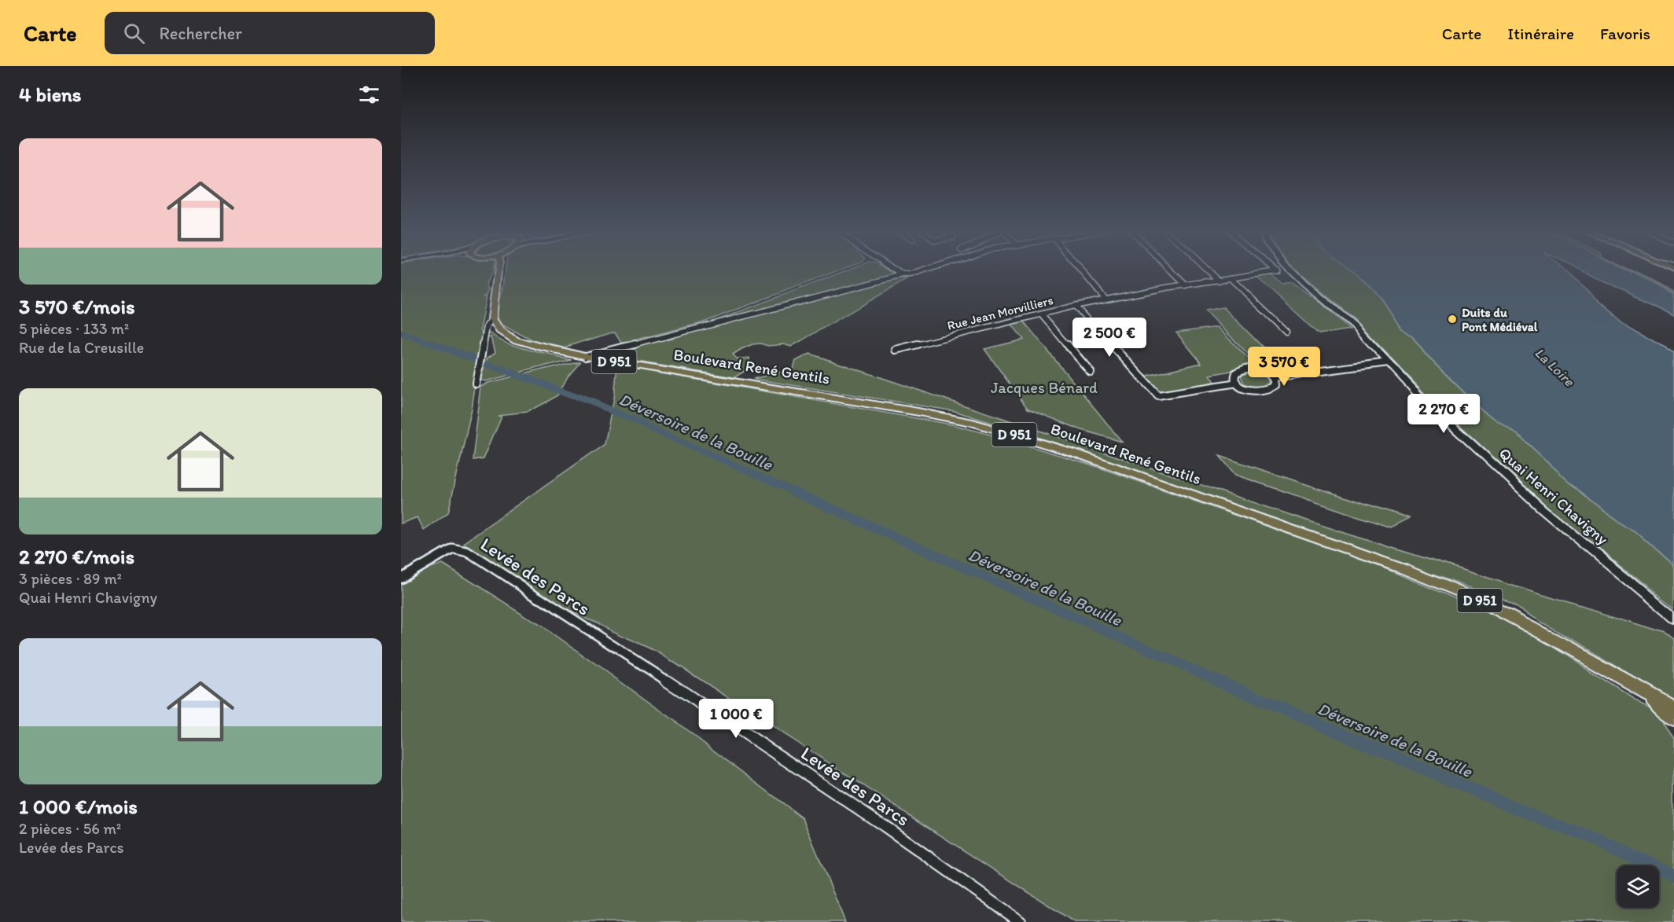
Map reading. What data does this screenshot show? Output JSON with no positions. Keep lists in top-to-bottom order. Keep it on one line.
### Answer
{"streets":{"main road":["D 951","Boulevard René Gentils","Quai Henri Chavigny"],"street":["Rue Jean Morvilliers","Levée des Parcs"]},"water":["La Loire","Déversoire de la Bouille"],"parks":["Jacques Bénard"],"places":["Duits du Pont Médiéval"],"page":{"header":"Carte","search":"Rechercher","nav":["Carte","Itinéraire","Favoris"],"heading":"4 biens","list":[{"name":"3 570 €/mois","note":"5 pièces · 133 m² · Rue de la Creusille"},{"name":"2 270 €/mois","note":"3 pièces · 89 m² · Quai Henri Chavigny"},{"name":"1 000 €/mois","note":"2 pièces · 56 m² · Levée des Parcs"}],"price":["2 500 €","3 570 €","2 270 €","1 000 €"]}}
